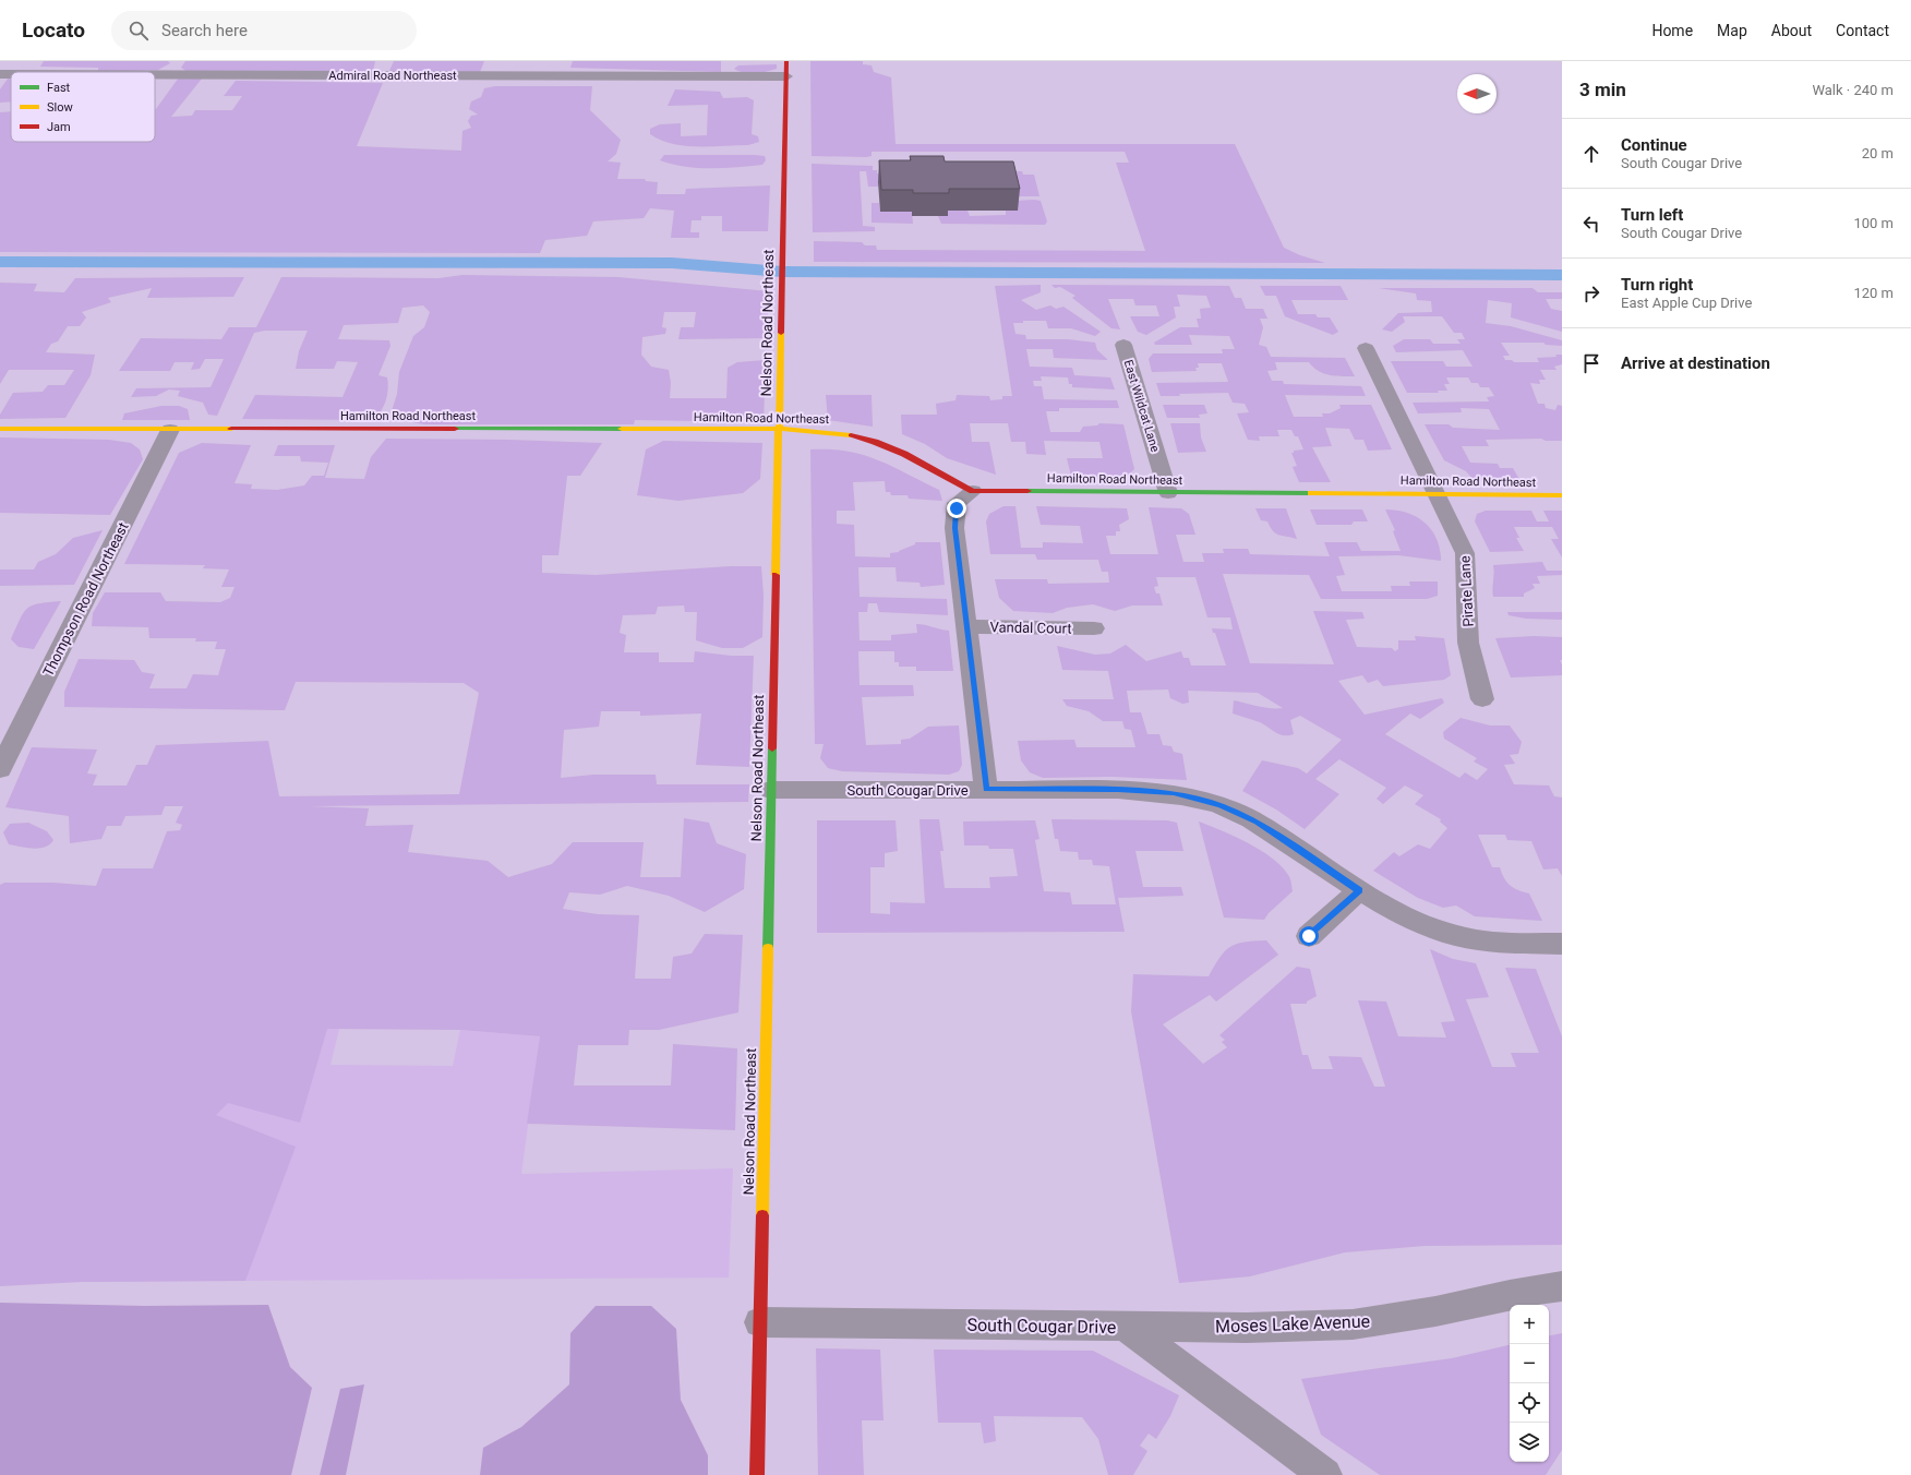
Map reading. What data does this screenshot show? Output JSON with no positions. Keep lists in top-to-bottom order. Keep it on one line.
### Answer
{"streets":{"street":["Admiral Road Northeast","Nelson Road Northeast","East Wildcat Lane","Hamilton Road Northeast","Pirate Lane","Thompson Road Northeast","Vandal Court","South Cougar Drive","Moses Lake Avenue"]},"crossings":[["Admiral Road Northeast","Nelson Road Northeast"],["Nelson Road Northeast","Hamilton Road Northeast"],["Nelson Road Northeast","South Cougar Drive"],["East Wildcat Lane","Hamilton Road Northeast"],["Hamilton Road Northeast","Pirate Lane"],["Hamilton Road Northeast","Thompson Road Northeast"],["South Cougar Drive","Moses Lake Avenue"]],"legend":["Fast","Slow","Jam"],"north":"left","page":{"header":"Locato","search":"Search here","nav":["Home","Map","About","Contact"],"heading":["3 min","Walk · 240 m"],"list":[["Continue","South Cougar Drive","20 m"],["Turn left","South Cougar Drive","100 m"],["Turn right","East Apple Cup Drive","120 m"],"Arrive at destination"],"map_buttons":["+","−"]}}
